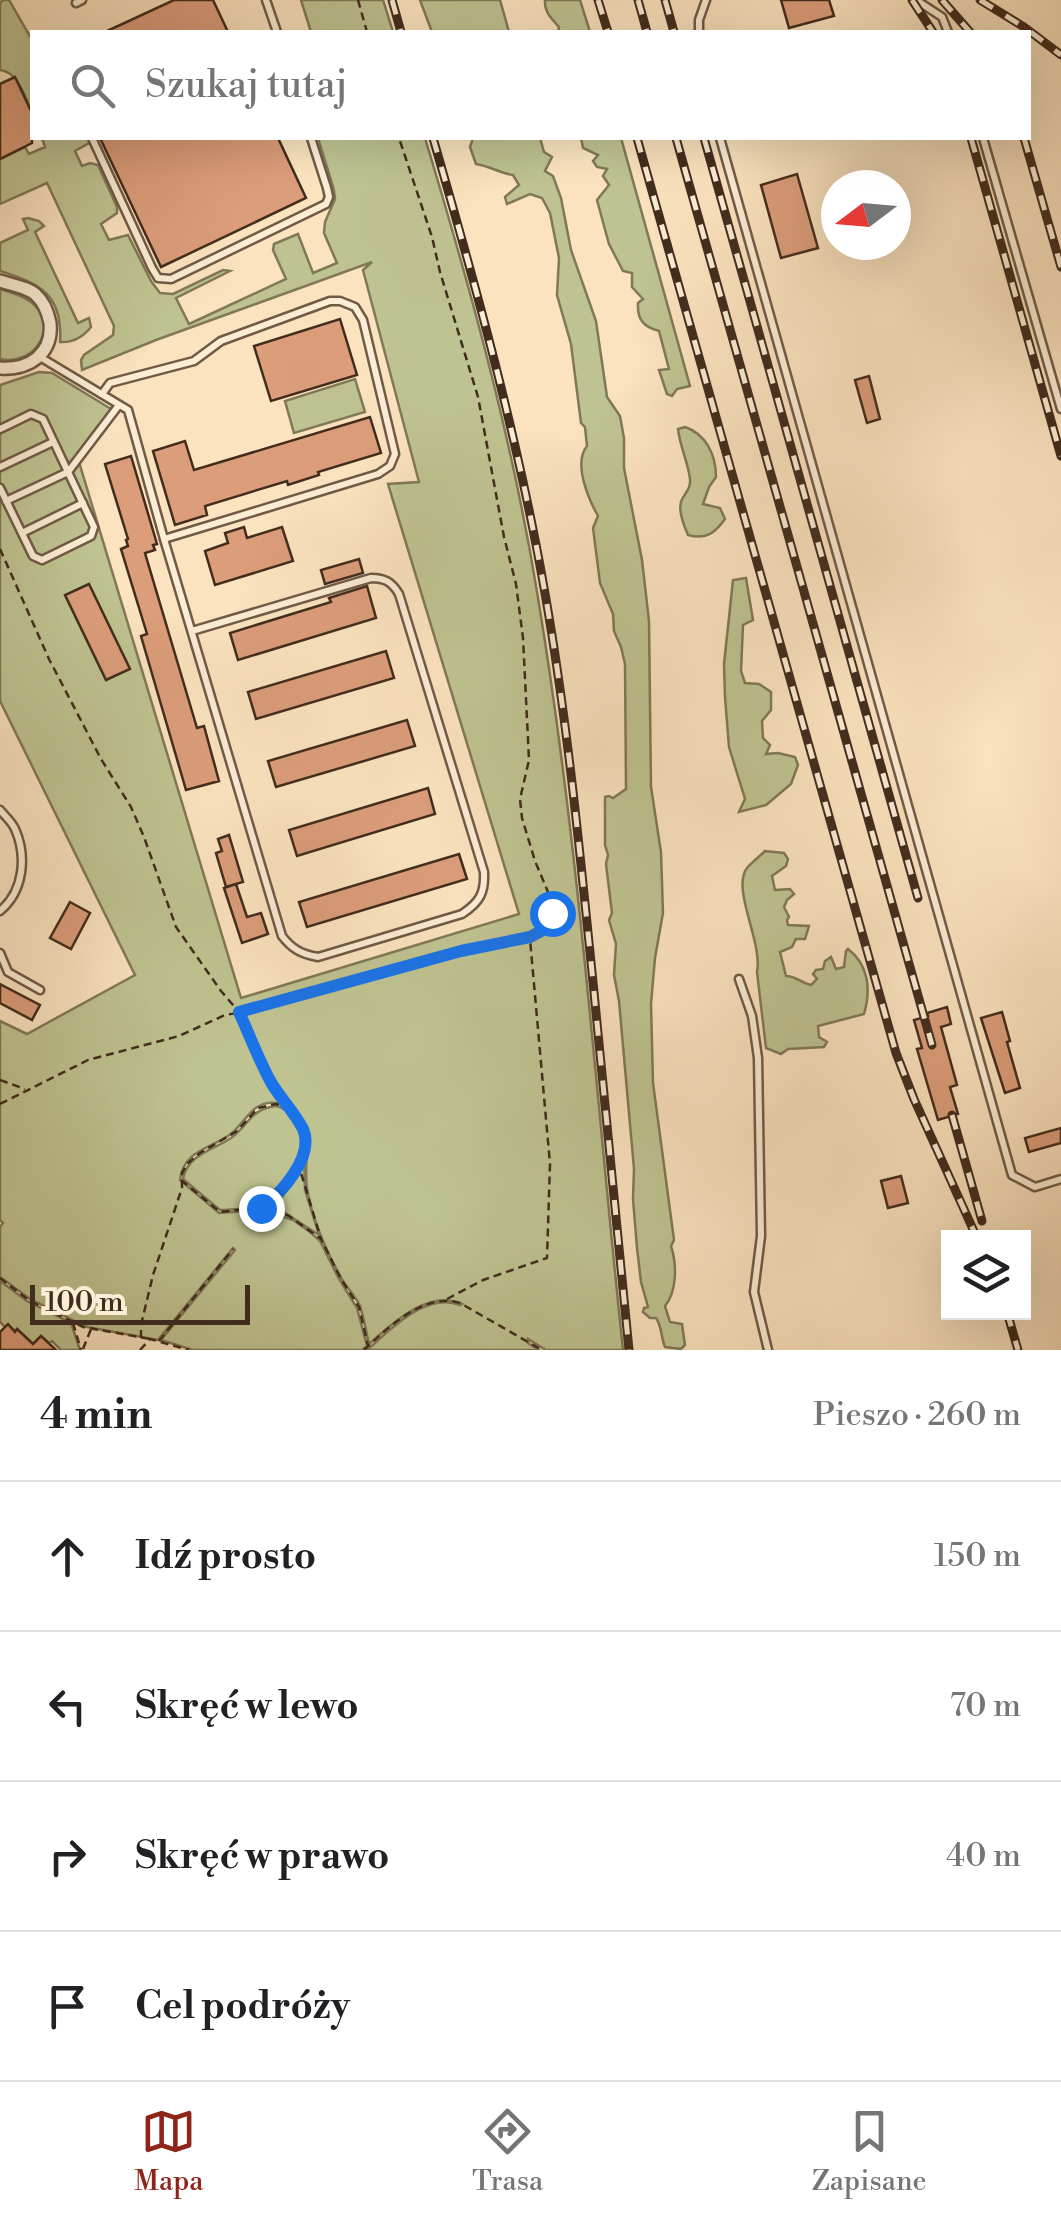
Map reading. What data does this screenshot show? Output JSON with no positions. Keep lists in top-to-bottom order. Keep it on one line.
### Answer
{"scale_bar":"100 m","north":"left","page":{"search":"Szukaj tutaj","scale":"100 m","heading":["4 min","Pieszo · 260 m"],"list":[["Idź prosto","150 m"],["Skręć w lewo","70 m"],["Skręć w prawo","40 m"],"Cel podróży"],"nav":["Mapa","Trasa","Zapisane"]}}
